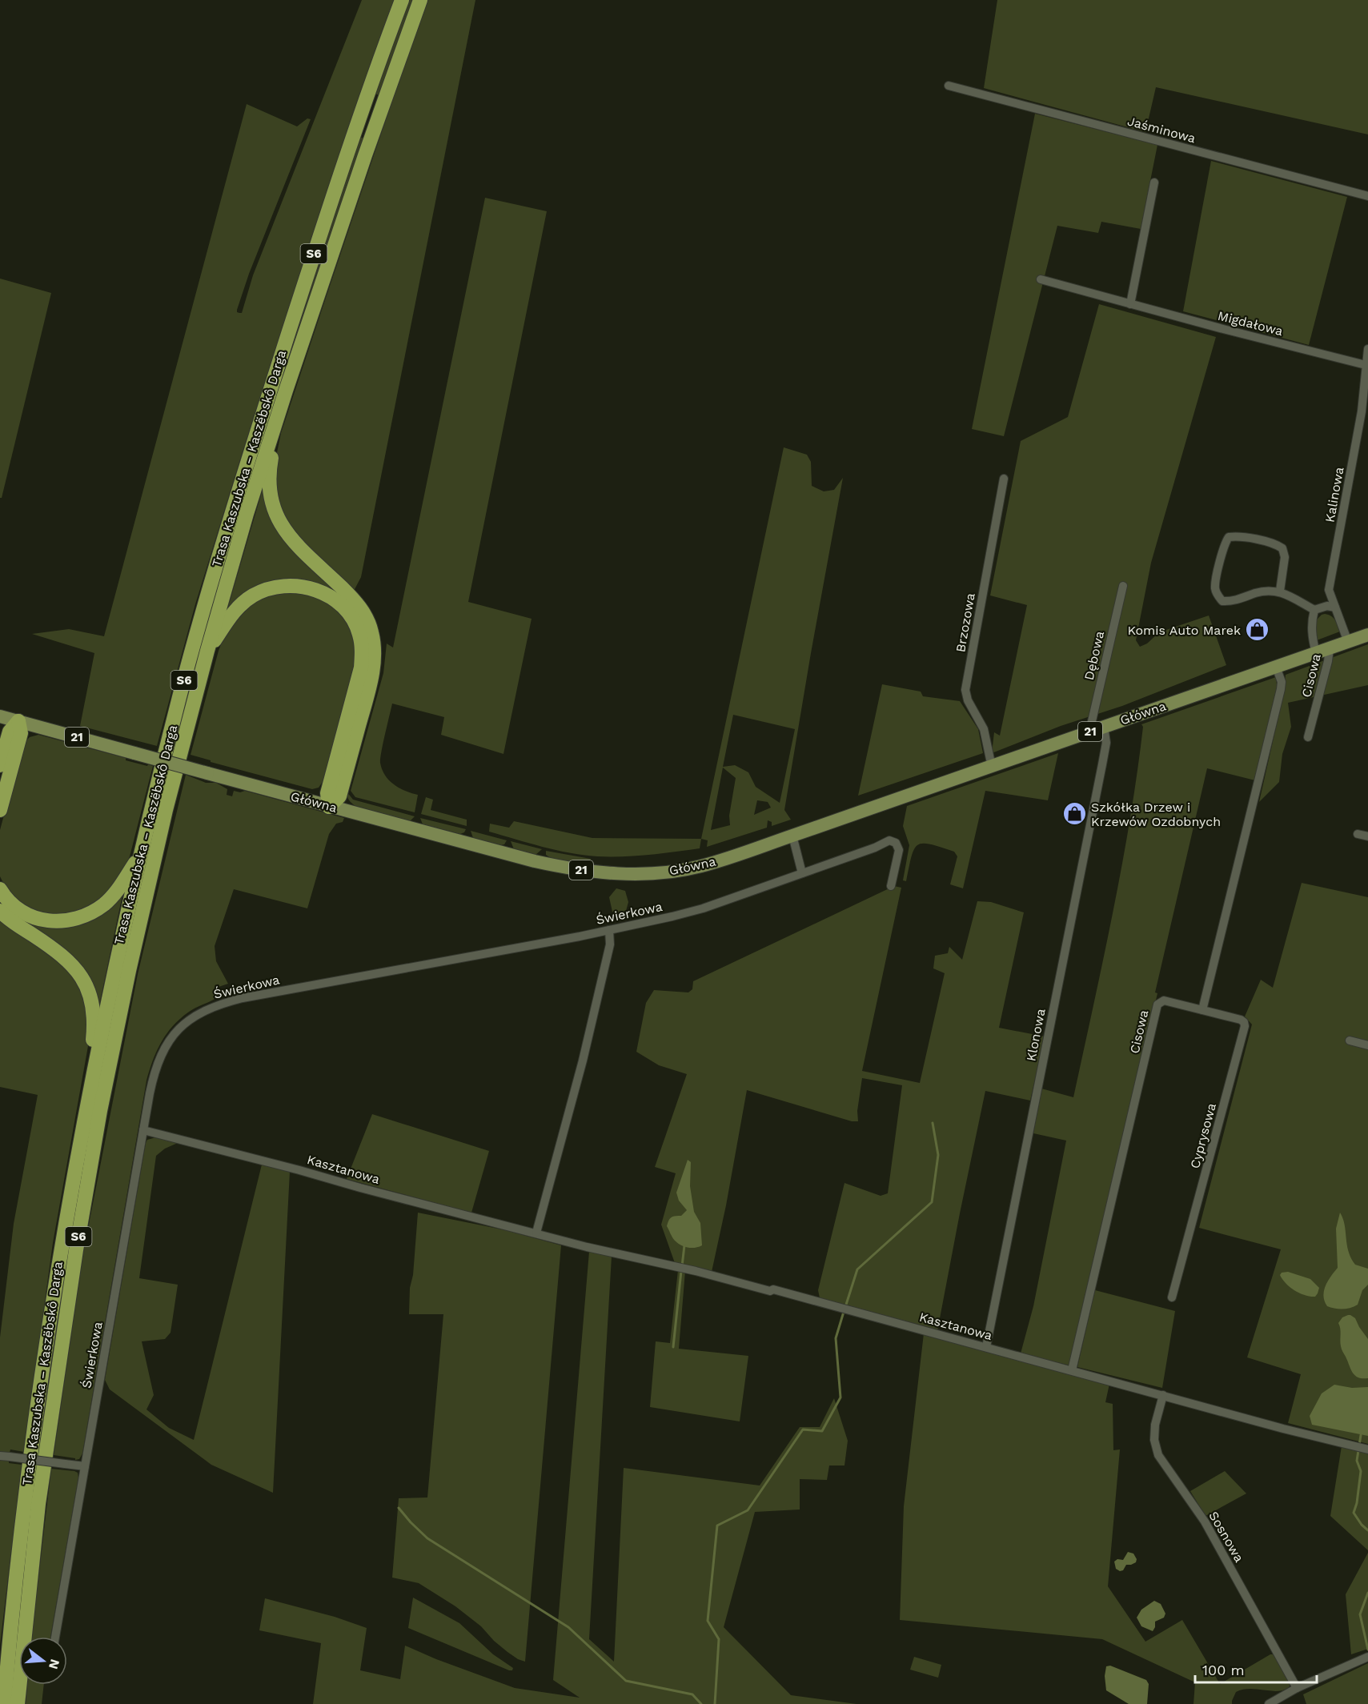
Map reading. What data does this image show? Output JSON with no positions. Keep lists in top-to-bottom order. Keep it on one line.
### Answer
{"streets":{"highway":["S6","Trasa Kaszubska – Kaszëbskô Darga"],"main road":["Główna","21"],"street":["Jaśminowa","Migdałowa","Kalinowa","Brzozowa","Dębowa","Cisowa","Świerkowa","Klonowa","Cyprysowa","Kasztanowa","Sosnowa"]},"crossings":[["Migdałowa","Kalinowa"],["Kalinowa","Główna"],["Brzozowa","Główna"],["Dębowa","Główna"],["Dębowa","Klonowa"],["Cisowa","Główna"],["Cisowa","Cyprysowa"],["Cisowa","Kasztanowa"],["Główna","Klonowa"],["Świerkowa","Kasztanowa"],["Klonowa","Kasztanowa"],["Kasztanowa","Sosnowa"]],"places":{"shop":["Komis Auto Marek","Szkółka Drzew i Krzewów Ozdobnych"]},"scale_bar":"100 m","north":"right"}
